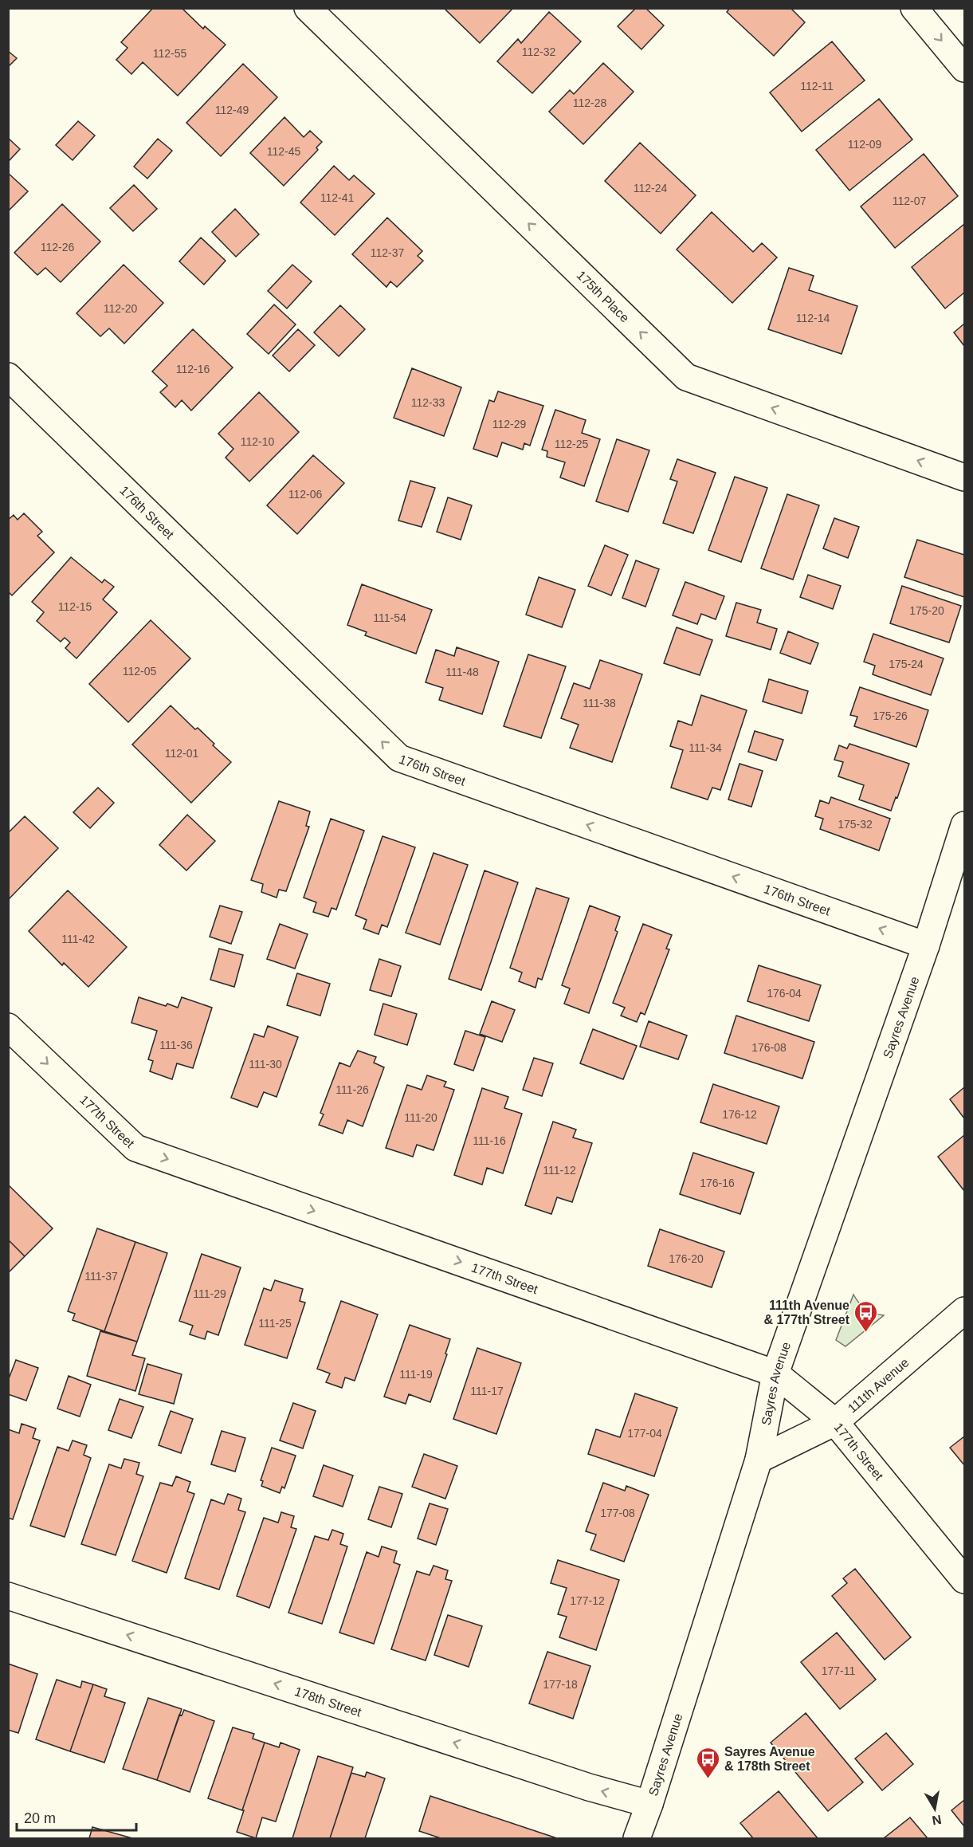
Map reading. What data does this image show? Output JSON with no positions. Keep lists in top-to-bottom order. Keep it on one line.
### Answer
{"streets":{"street":["175th Place","176th Street","Sayres Avenue","177th Street","111th Avenue","178th Street"]},"crossings":[["176th Street","Sayres Avenue"],["Sayres Avenue","177th Street"],["Sayres Avenue","111th Avenue"],["Sayres Avenue","178th Street"],["177th Street","111th Avenue"]],"one_way":["175th Place","176th Street","177th Street","178th Street"],"places":{"bus stop":["111th Avenue & 177th Street","Sayres Avenue & 178th Street"]},"house_numbers":["112-32","112-55","112-11","112-28","112-49","112-09","112-45","112-24","112-41","112-07","112-26","112-37","112-20","112-14","112-16","112-33","112-29","112-10","112-25","112-06","112-15","175-20","111-54","175-24","112-05","111-48","111-38","175-26","111-34","112-01","175-32","111-42","176-04","111-36","176-08","111-30","111-26","176-12","111-20","111-16","111-12","176-16","176-20","111-37","111-29","111-25","111-19","111-17","177-04","177-08","177-12","177-11","177-18"],"scale_bar":"20 m","north":"bottom"}
